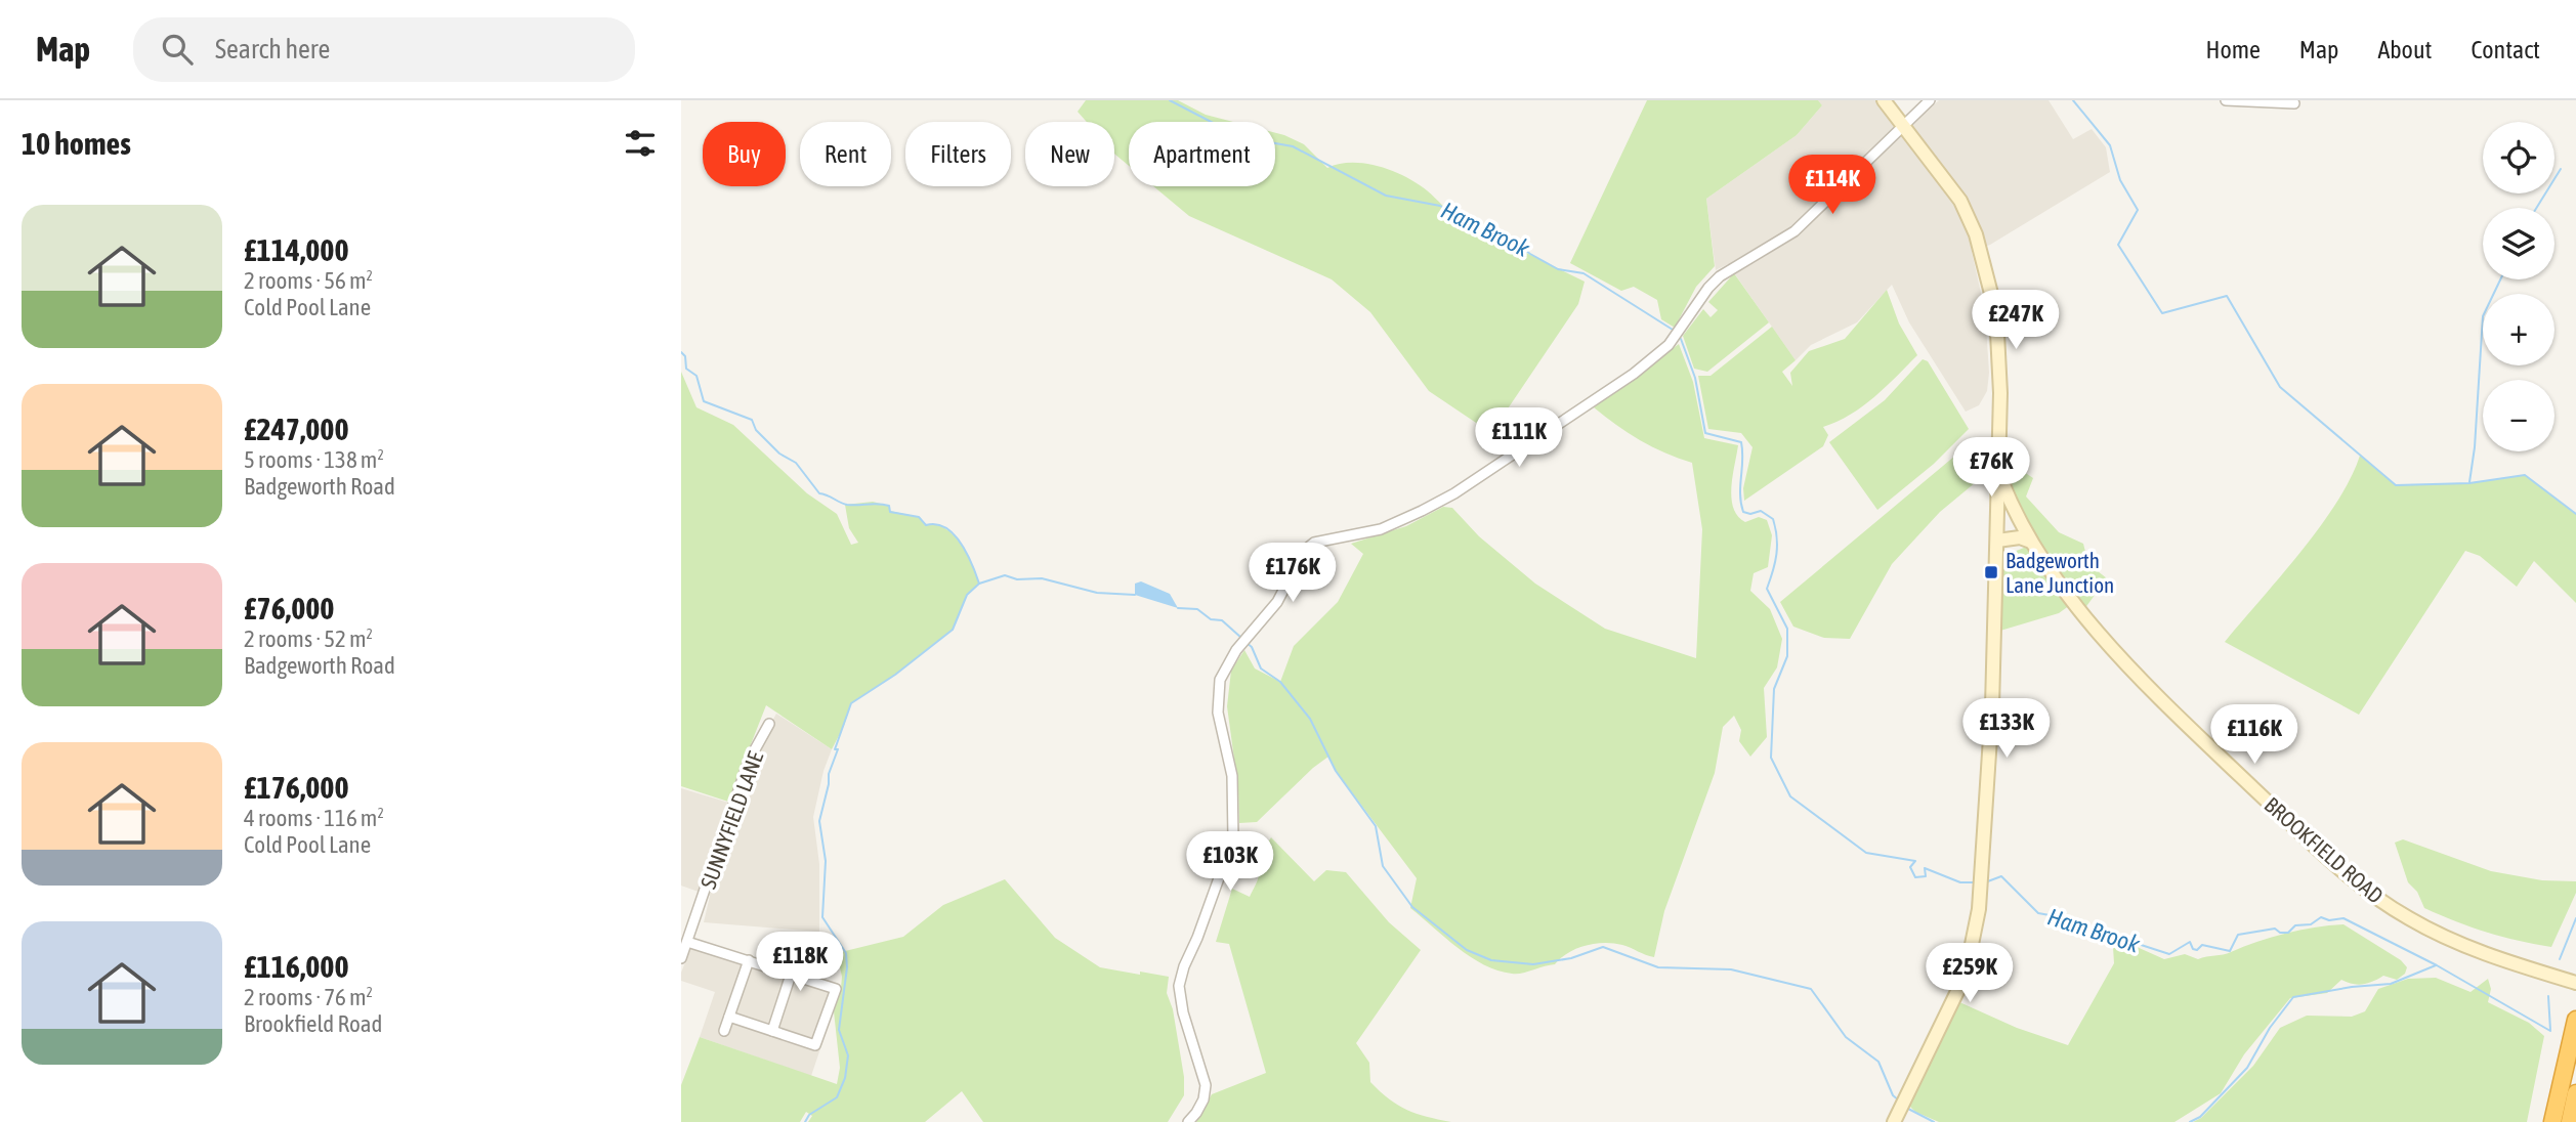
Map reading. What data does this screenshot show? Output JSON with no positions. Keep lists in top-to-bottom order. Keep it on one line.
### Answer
{"streets":{"street":["SUNNYFIELD LANE","BROOKFIELD ROAD"]},"water":["Ham Brook"],"places":{"transit":["Badgeworth Lane Junction"]},"page":{"header":"Map","search":"Search here","nav":["Home","Map","About","Contact"],"heading":"10 homes","map_buttons":["+","−"],"chip":["Buy","Rent","Filters","New","Apartment"],"price":["£114K","£247K","£111K","£76K","£176K","£133K","£116K","£103K","£118K","£259K"],"list":[{"name":"£114,000","note":"2 rooms · 56 m² · Cold Pool Lane"},{"name":"£247,000","note":"5 rooms · 138 m² · Badgeworth Road"},{"name":"£76,000","note":"2 rooms · 52 m² · Badgeworth Road"},{"name":"£176,000","note":"4 rooms · 116 m² · Cold Pool Lane"},{"name":"£116,000","note":"2 rooms · 76 m² · Brookfield Road"}]}}
